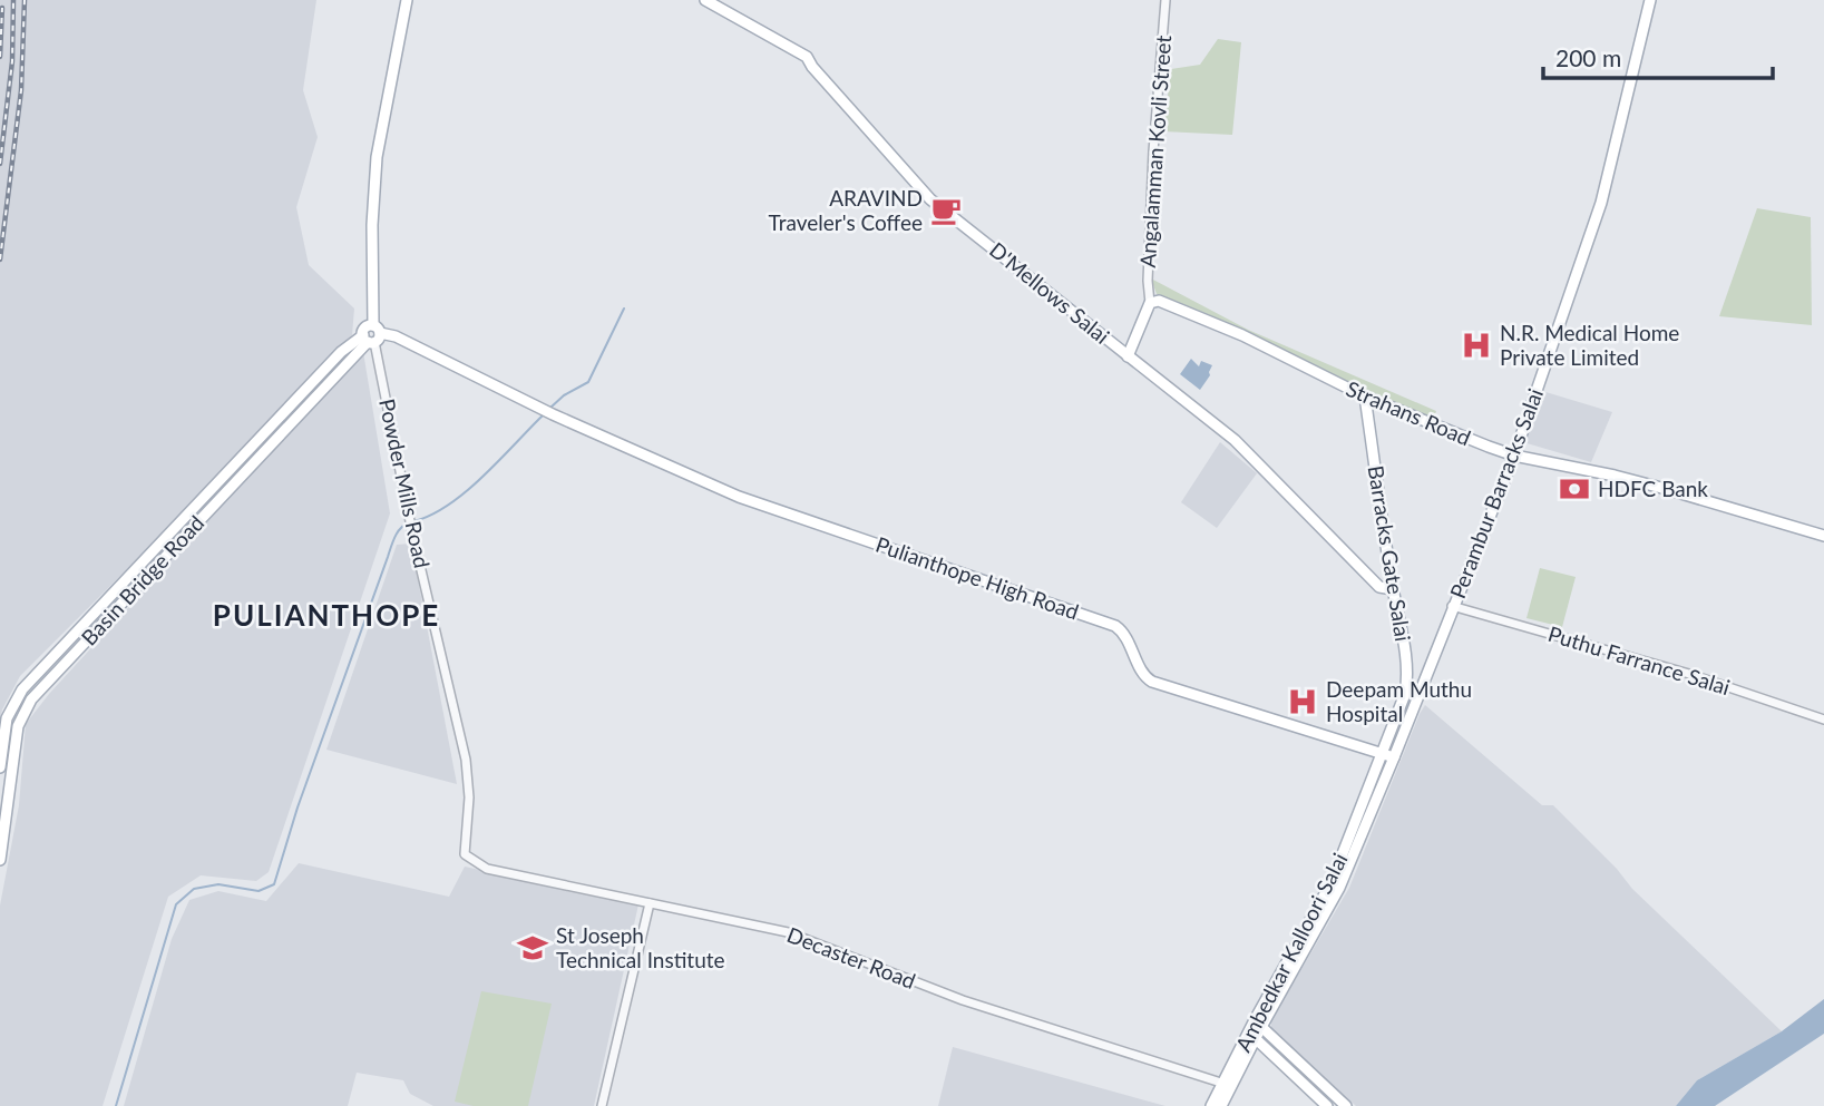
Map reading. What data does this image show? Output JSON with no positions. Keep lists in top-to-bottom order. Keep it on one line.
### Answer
{"streets":{"main road":["D'Mellows Salai","Strahans Road","Perambur Barracks Salai","Barracks Gate Salai","Pulianthope High Road","Basin Bridge Road","Ambedkar Kalloori Salai"],"street":["Angalamman Kovli Street","Powder Mills Road","Puthu Farrance Salai","Decaster Road"]},"crossings":[["Angalamman Kovli Street","Strahans Road"],["D'Mellows Salai","Barracks Gate Salai"],["Strahans Road","Perambur Barracks Salai"],["Strahans Road","Barracks Gate Salai"],["Powder Mills Road","Pulianthope High Road"],["Powder Mills Road","Basin Bridge Road"],["Powder Mills Road","Decaster Road"],["Perambur Barracks Salai","Pulianthope High Road"],["Perambur Barracks Salai","Puthu Farrance Salai"],["Perambur Barracks Salai","Ambedkar Kalloori Salai"],["Barracks Gate Salai","Pulianthope High Road"],["Barracks Gate Salai","Ambedkar Kalloori Salai"],["Pulianthope High Road","Basin Bridge Road"],["Pulianthope High Road","Ambedkar Kalloori Salai"],["Ambedkar Kalloori Salai","Decaster Road"]],"districts":["PULIANTHOPE"],"places":{"cafe":["ARAVIND Traveler's Coffee"],"hospital":["N.R. Medical Home Private Limited","Deepam Muthu Hospital"],"bank":["HDFC Bank"],"school or university":["St Joseph Technical Institute"]},"scale_bar":"200 m"}
